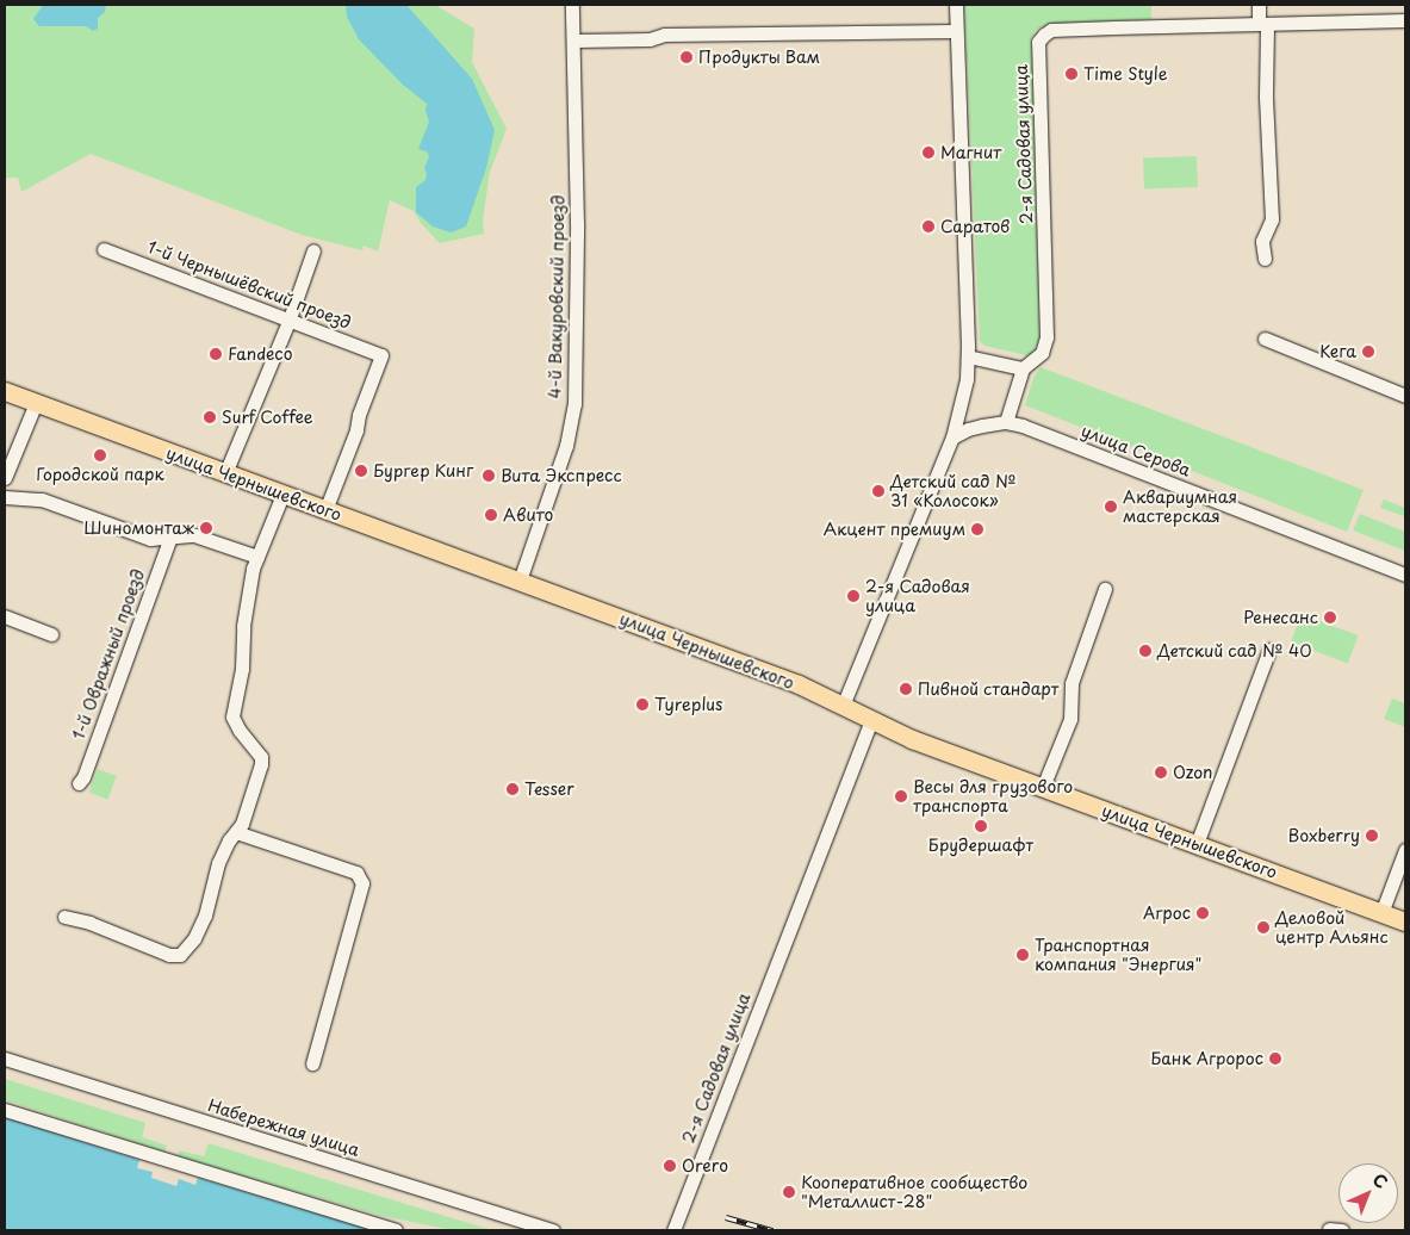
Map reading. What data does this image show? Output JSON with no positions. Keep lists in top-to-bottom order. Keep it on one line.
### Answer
{"streets":{"main road":["улица Чернышевского"],"street":["2-я Садовая улица","1-й Чернышёвский проезд","4-й Вакуровский проезд","улица Серова","1-й Овражный проезд","Набережная улица"]},"crossings":[["2-я Садовая улица","улица Серова"],["2-я Садовая улица","улица Чернышевского"],["1-й Чернышёвский проезд","улица Чернышевского"],["4-й Вакуровский проезд","улица Чернышевского"]],"places":["Продукты Вам","Time Style","Магнит","Саратов","Кега","Fandeco","Surf Coffee","Городской парк","Бургер Кинг","Вита Экспресс","Детский сад № 31 «Колосок»","Аквариумная мастерская","Авито","Шиномонтаж","Акцент премиум","2-я Садовая улица","Ренесанс","Детский сад № 40","Пивной стандарт","Tyreplus","Ozon","Tesser","Весы для грузового транспорта","Брудершафт","Boxberry","Агрос","Деловой центр Альянс","Транспортная компания \"Энергия\"","Банк Агророс","Orero","Кооперативное сообщество \"Металлист-28\""],"north":"top right"}
